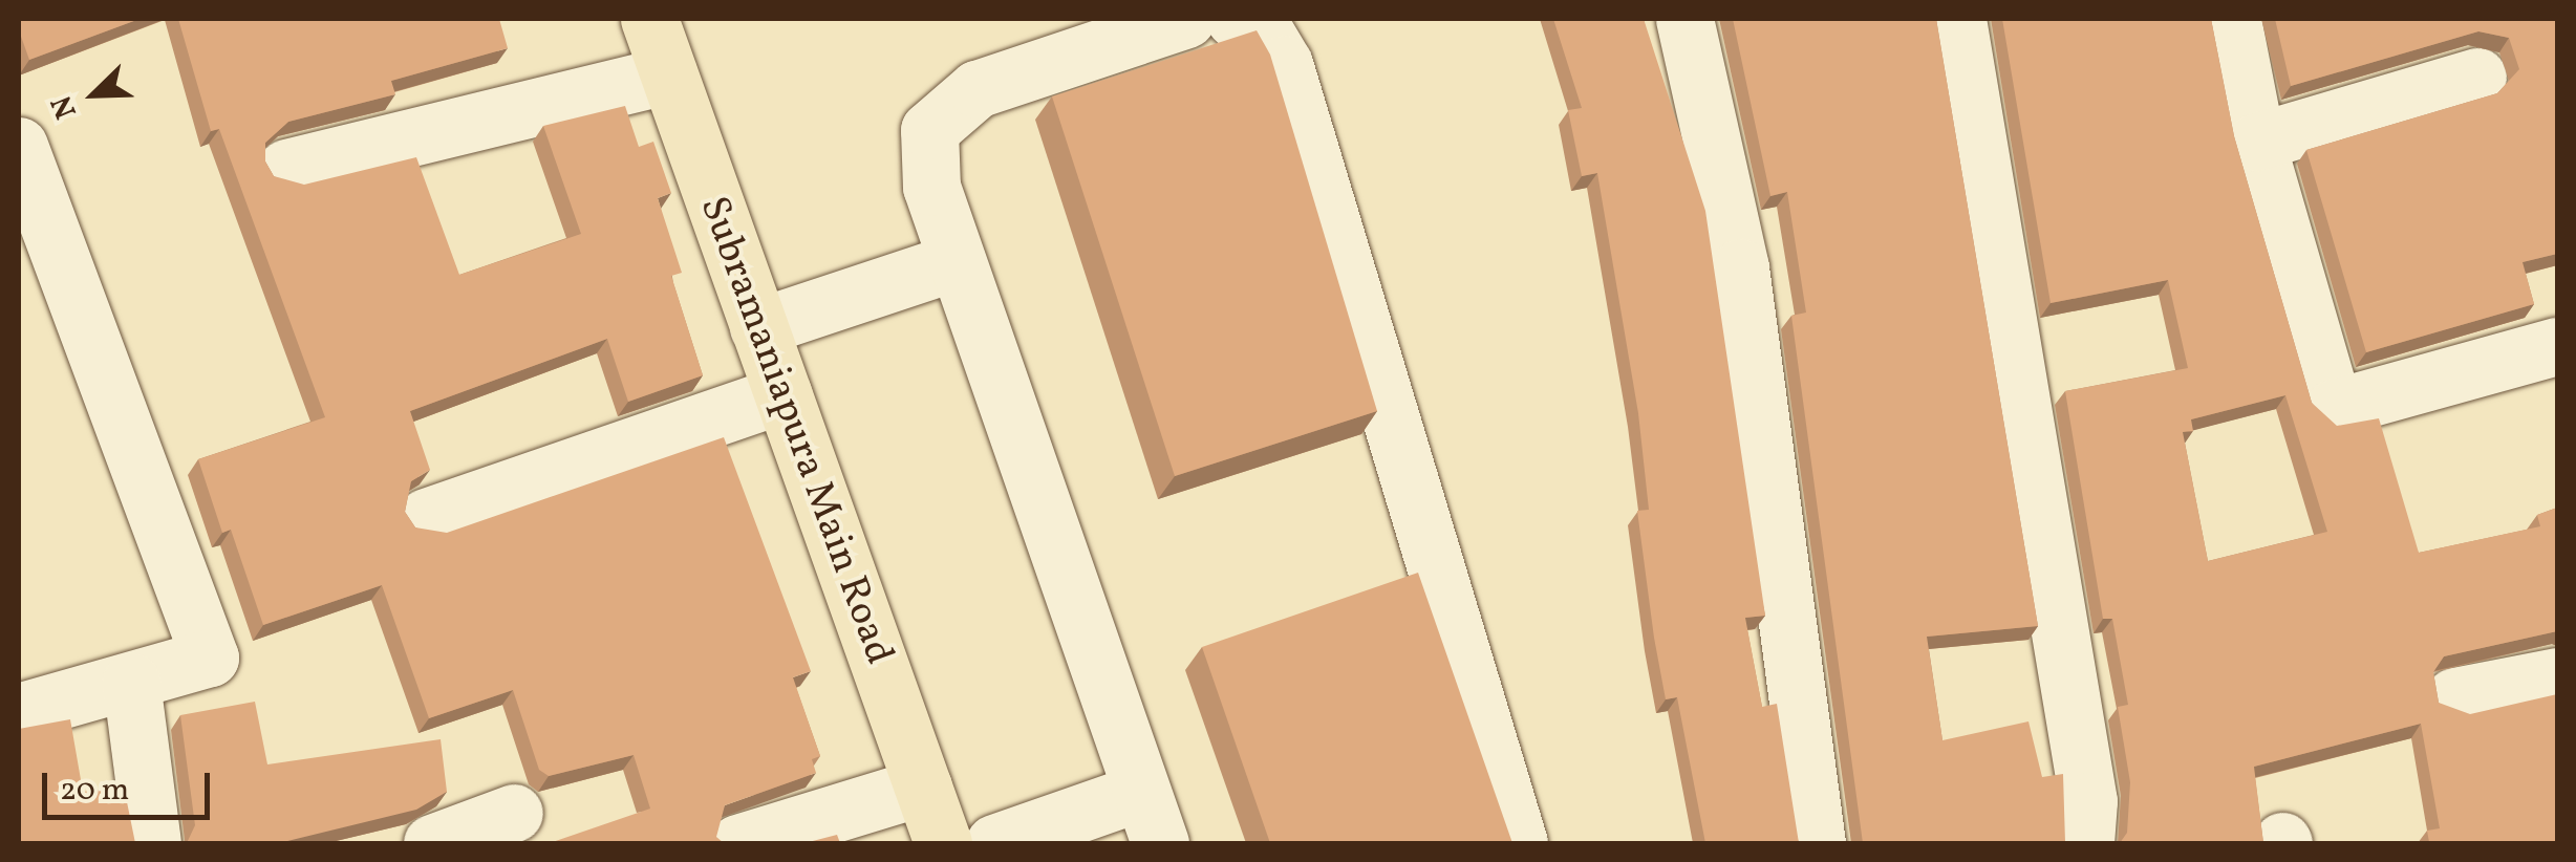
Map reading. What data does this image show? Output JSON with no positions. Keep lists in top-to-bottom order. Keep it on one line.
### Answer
{"streets":{"main road":["Subramaniapura Main Road"]},"scale_bar":"20 m","north":"bottom left"}
